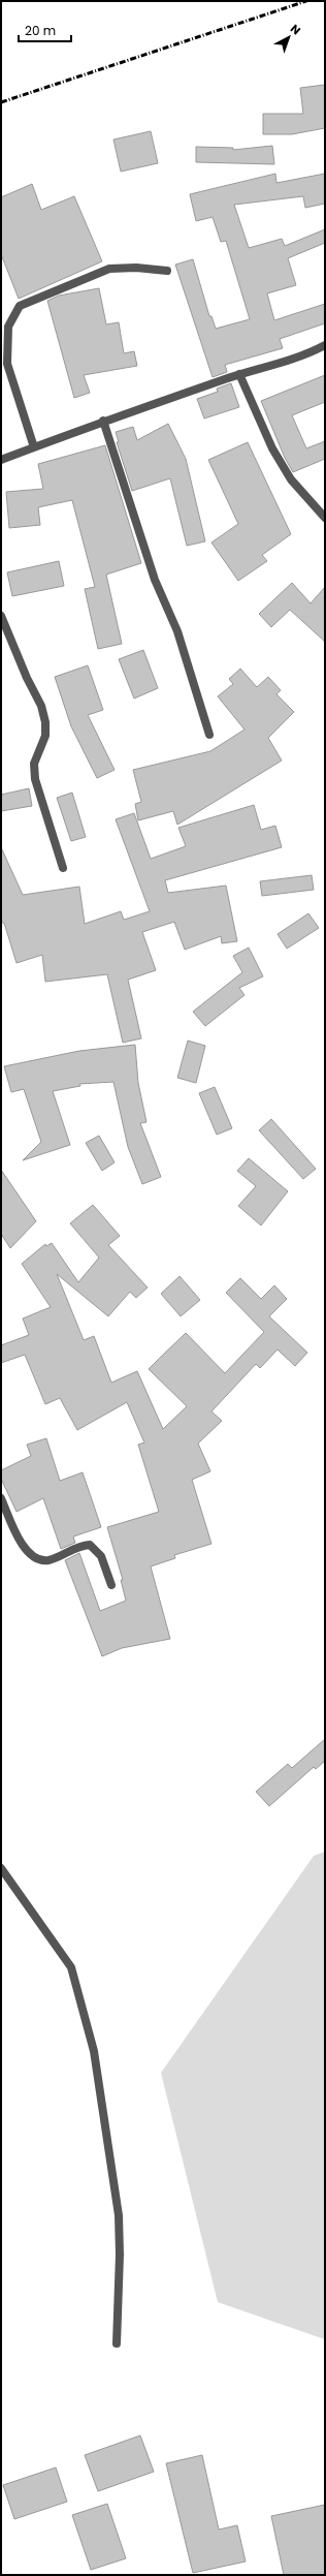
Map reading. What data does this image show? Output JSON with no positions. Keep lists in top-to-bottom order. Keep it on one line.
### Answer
{"scale_bar":"20 m","north":"top right"}
